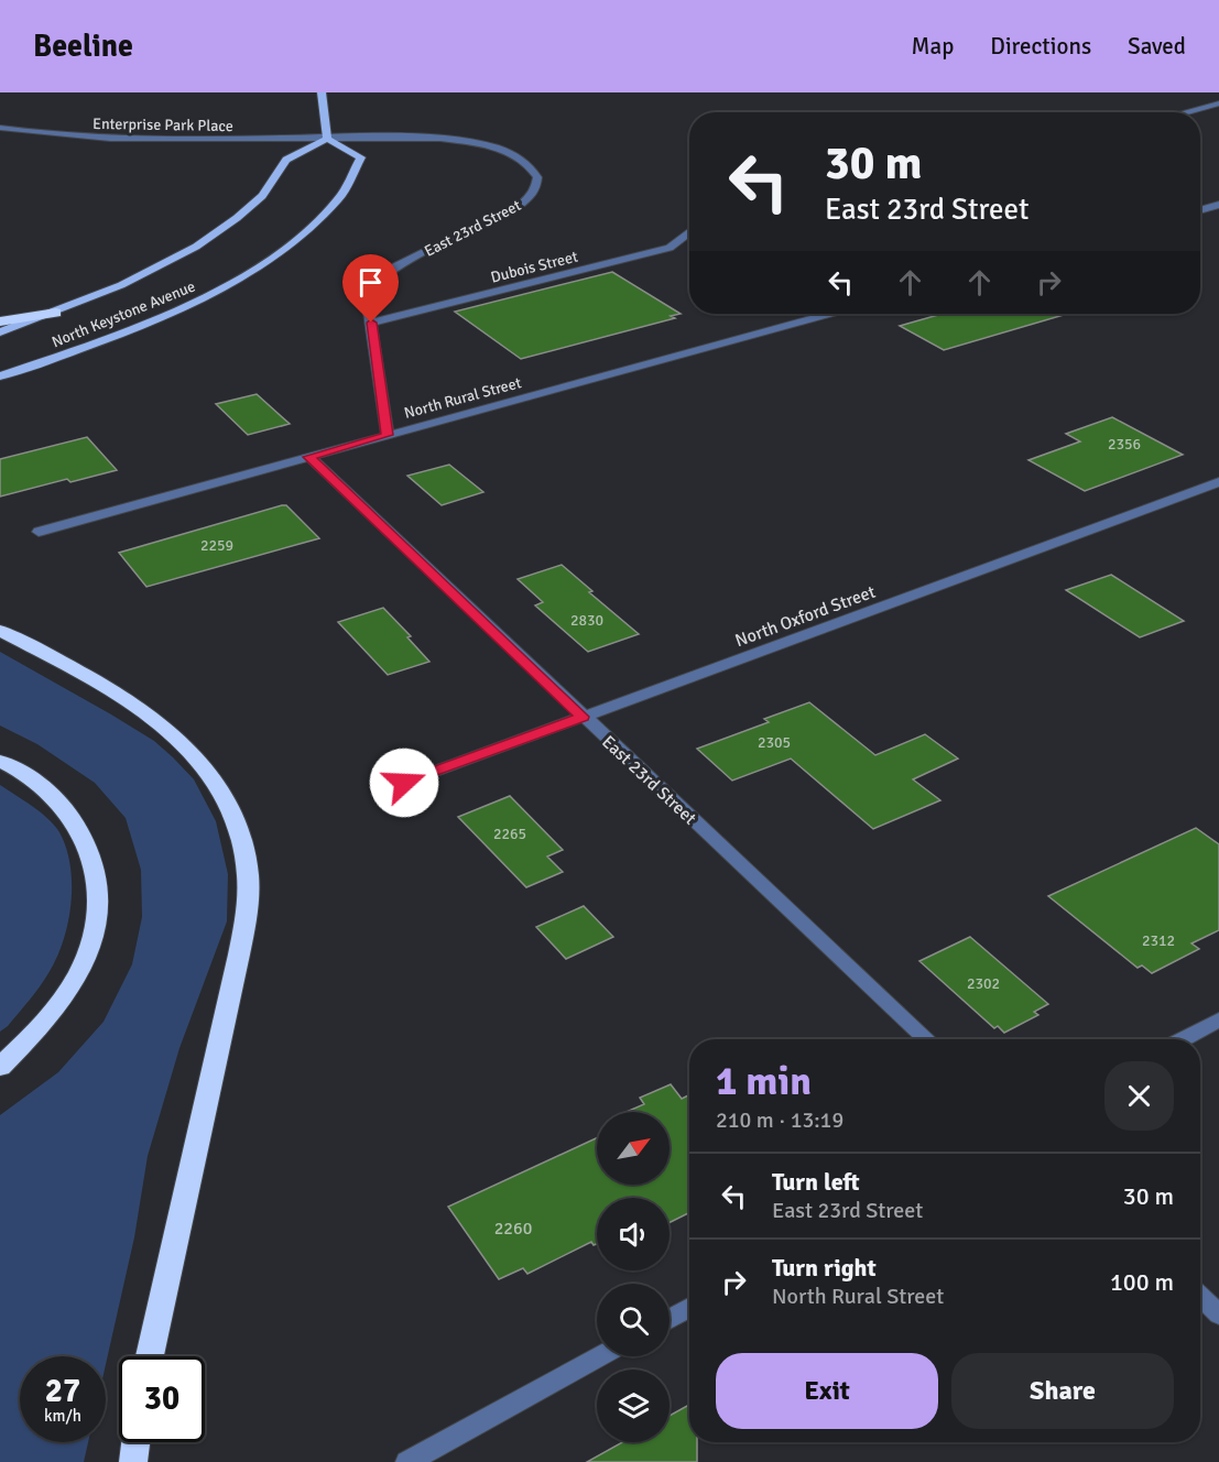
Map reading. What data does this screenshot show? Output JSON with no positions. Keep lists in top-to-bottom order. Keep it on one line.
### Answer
{"streets":{"main road":["North Keystone Avenue"],"street":["Enterprise Park Place","East 23rd Street","Dubois Street","North Rural Street","North Oxford Street"]},"crossings":[["Enterprise Park Place","East 23rd Street"],["Enterprise Park Place","North Keystone Avenue"],["East 23rd Street","Dubois Street"],["East 23rd Street","North Keystone Avenue"],["East 23rd Street","North Rural Street"],["East 23rd Street","North Oxford Street"]],"house_numbers":["2356","2259","2830","2305","2265","2312","2302","2260"],"north":"top right","page":{"header":"Beeline","nav":["Map","Directions","Saved"],"turn":["30 m","East 23rd Street"],"heading":["1 min","210 m · 13:19"],"list":[{"name":"Turn left","note":"East 23rd Street","value":"30 m"},{"name":"Turn right","note":"North Rural Street","value":"100 m"}],"buttons":["Exit","Share"],"speed":"27 km/h","limit":"30"}}
